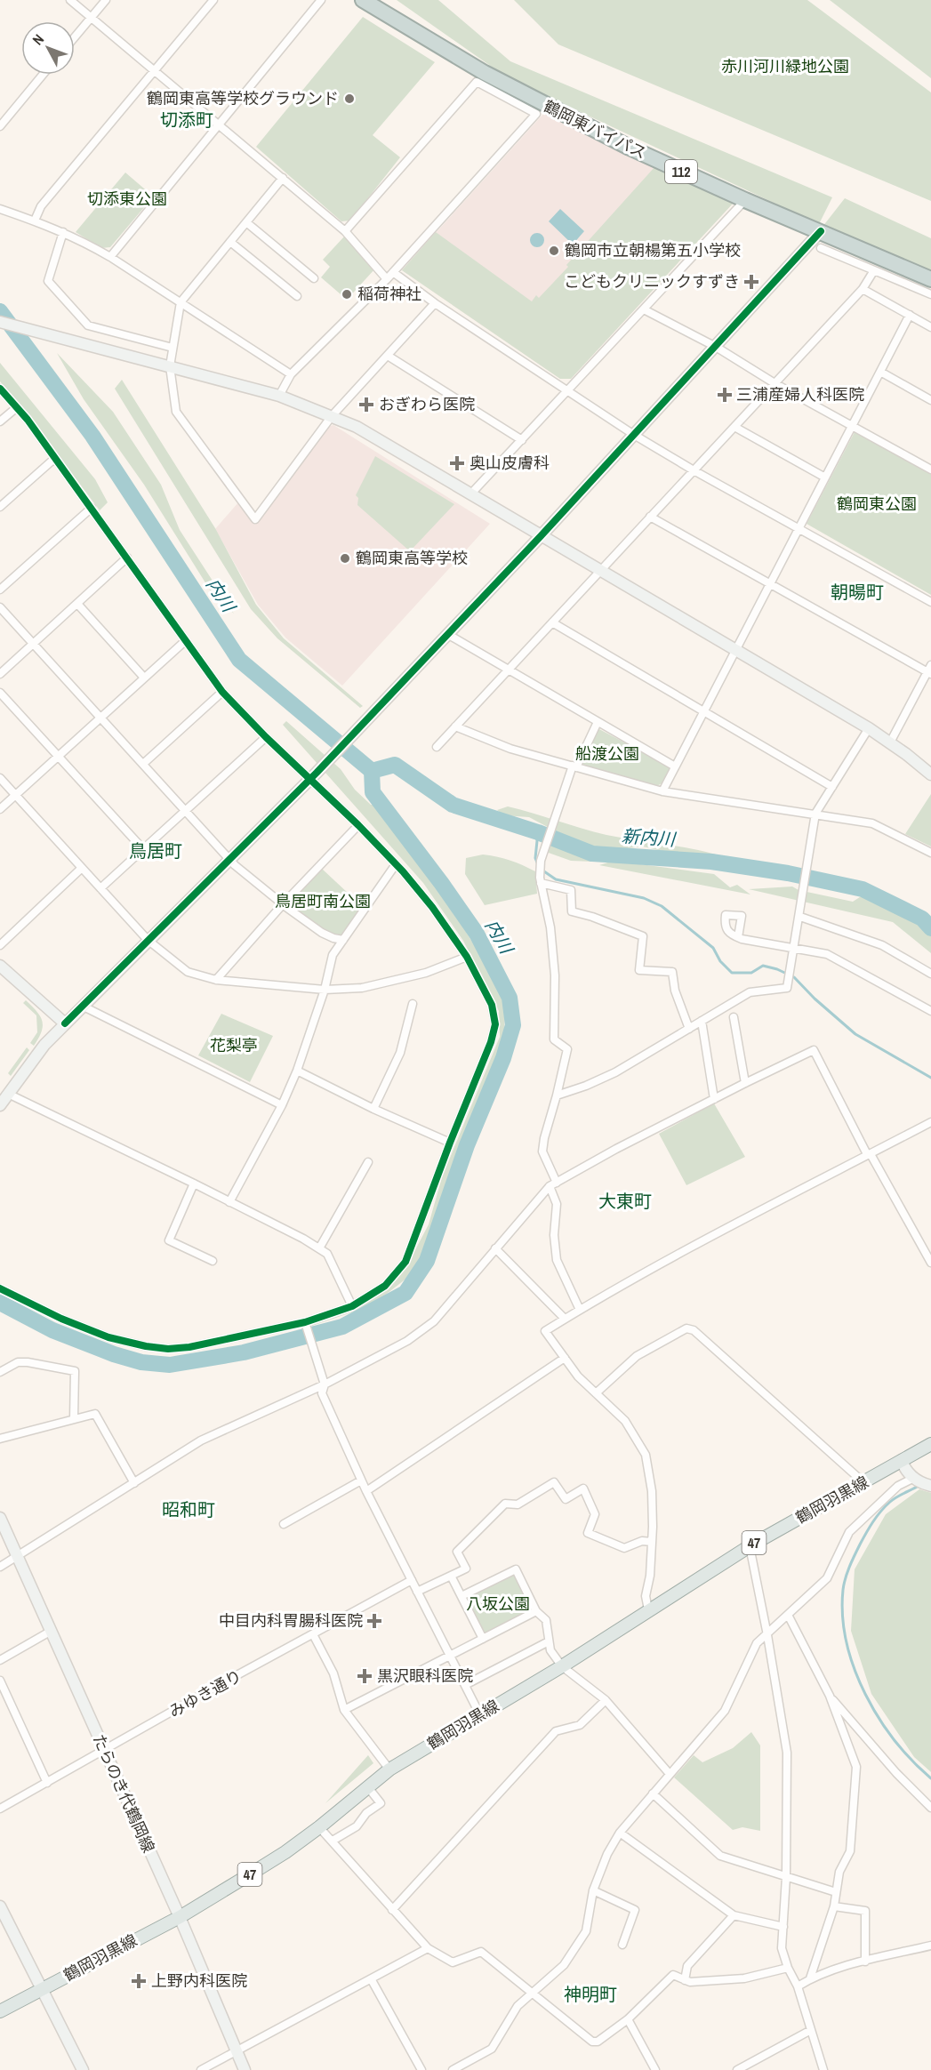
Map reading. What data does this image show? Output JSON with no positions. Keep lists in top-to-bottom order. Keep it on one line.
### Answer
{"streets":{"highway":["鶴岡東バイパス","112"],"main road":["鶴岡羽黒線","47"],"street":["みゆき通り","たらのき代鶴岡線"]},"crossings":[["鶴岡羽黒線","たらのき代鶴岡線"],["みゆき通り","たらのき代鶴岡線"]],"districts":["切添町","朝暘町","鳥居町","大東町","昭和町","神明町"],"water":["内川","新内川"],"parks":["赤川河川緑地公園","切添東公園","鶴岡東公園","船渡公園","鳥居町南公園","花梨亭","八坂公園"],"places":{"other":["鶴岡東高等学校グラウンド","鶴岡市立朝楊第五小学校","稲荷神社","鶴岡東高等学校"],"health":["こどもクリニックすずき","三浦産婦人科医院","おぎわら医院","奥山皮膚科","中目内科胃腸科医院","黒沢眼科医院","上野内科医院"]},"north":"top left"}
